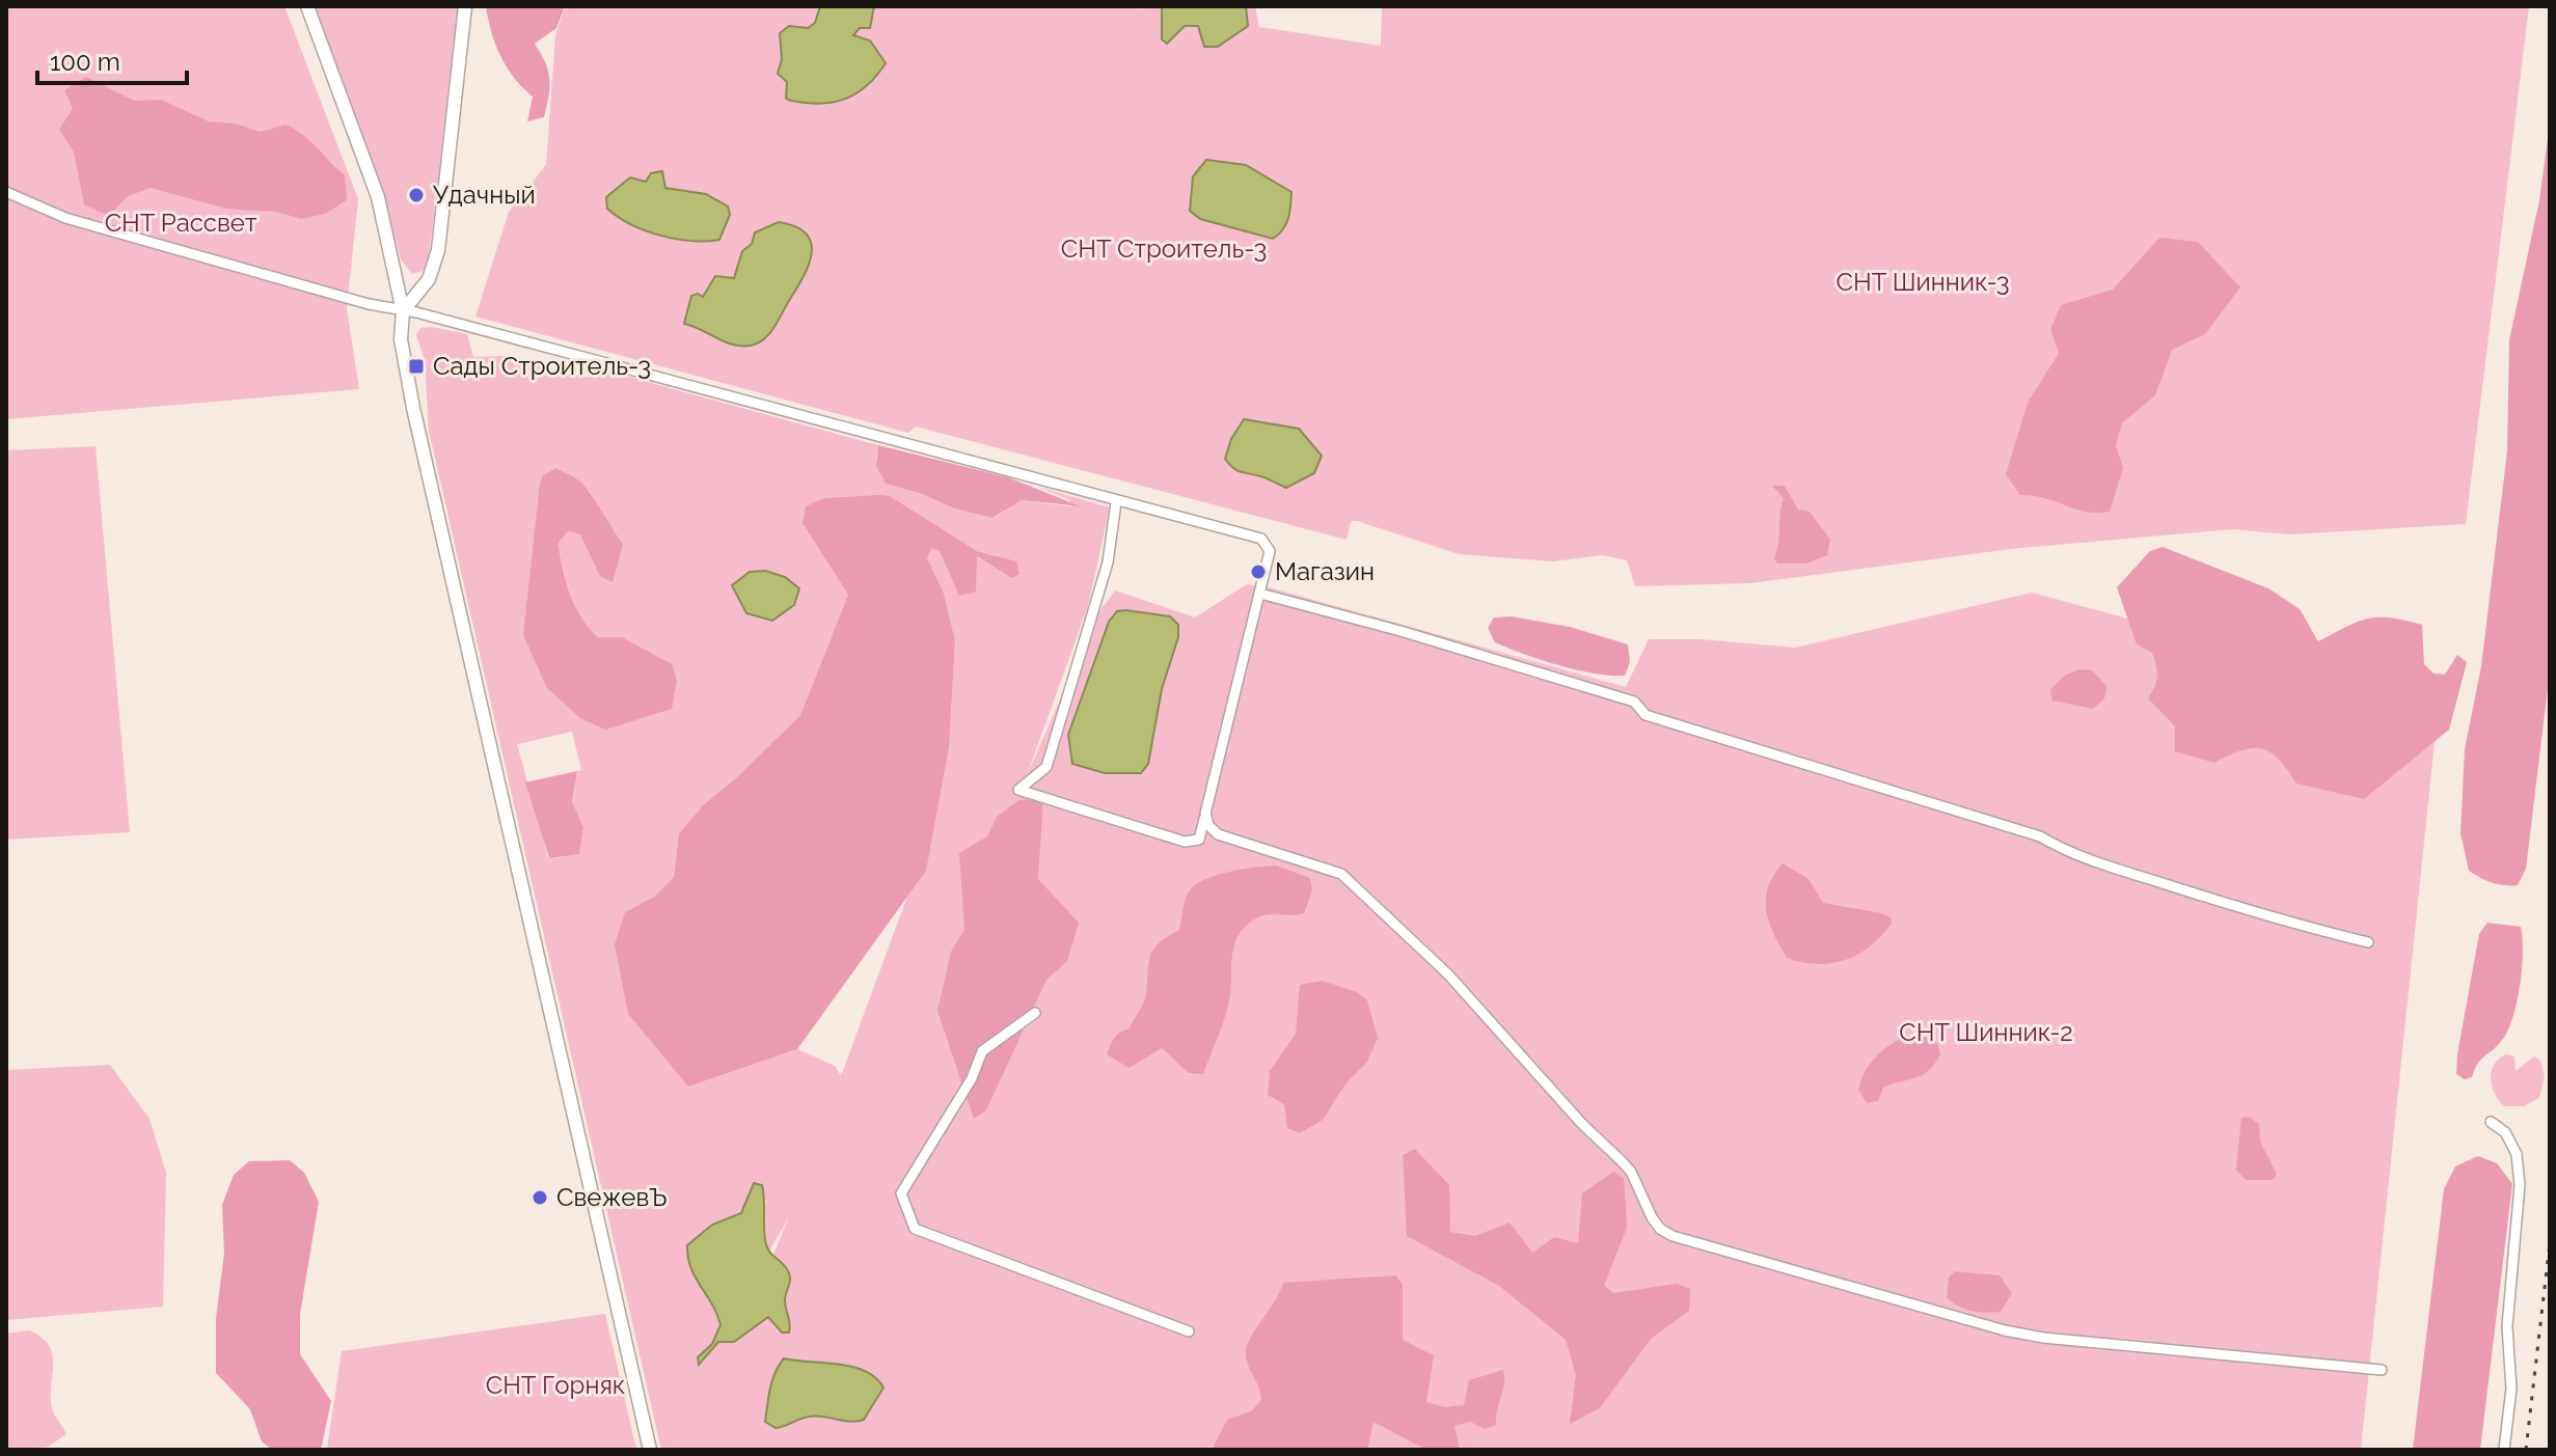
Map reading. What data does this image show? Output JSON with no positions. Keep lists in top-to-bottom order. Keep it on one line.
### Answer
{"parks":["СНТ Рассвет","СНТ Строитель-3","СНТ Шинник-3","СНТ Шинник-2","СНТ Горняк"],"places":{"other":["Удачный","Магазин","СвежевЪ"],"transit":["Сады Строитель-3"]},"scale_bar":"100 m"}
